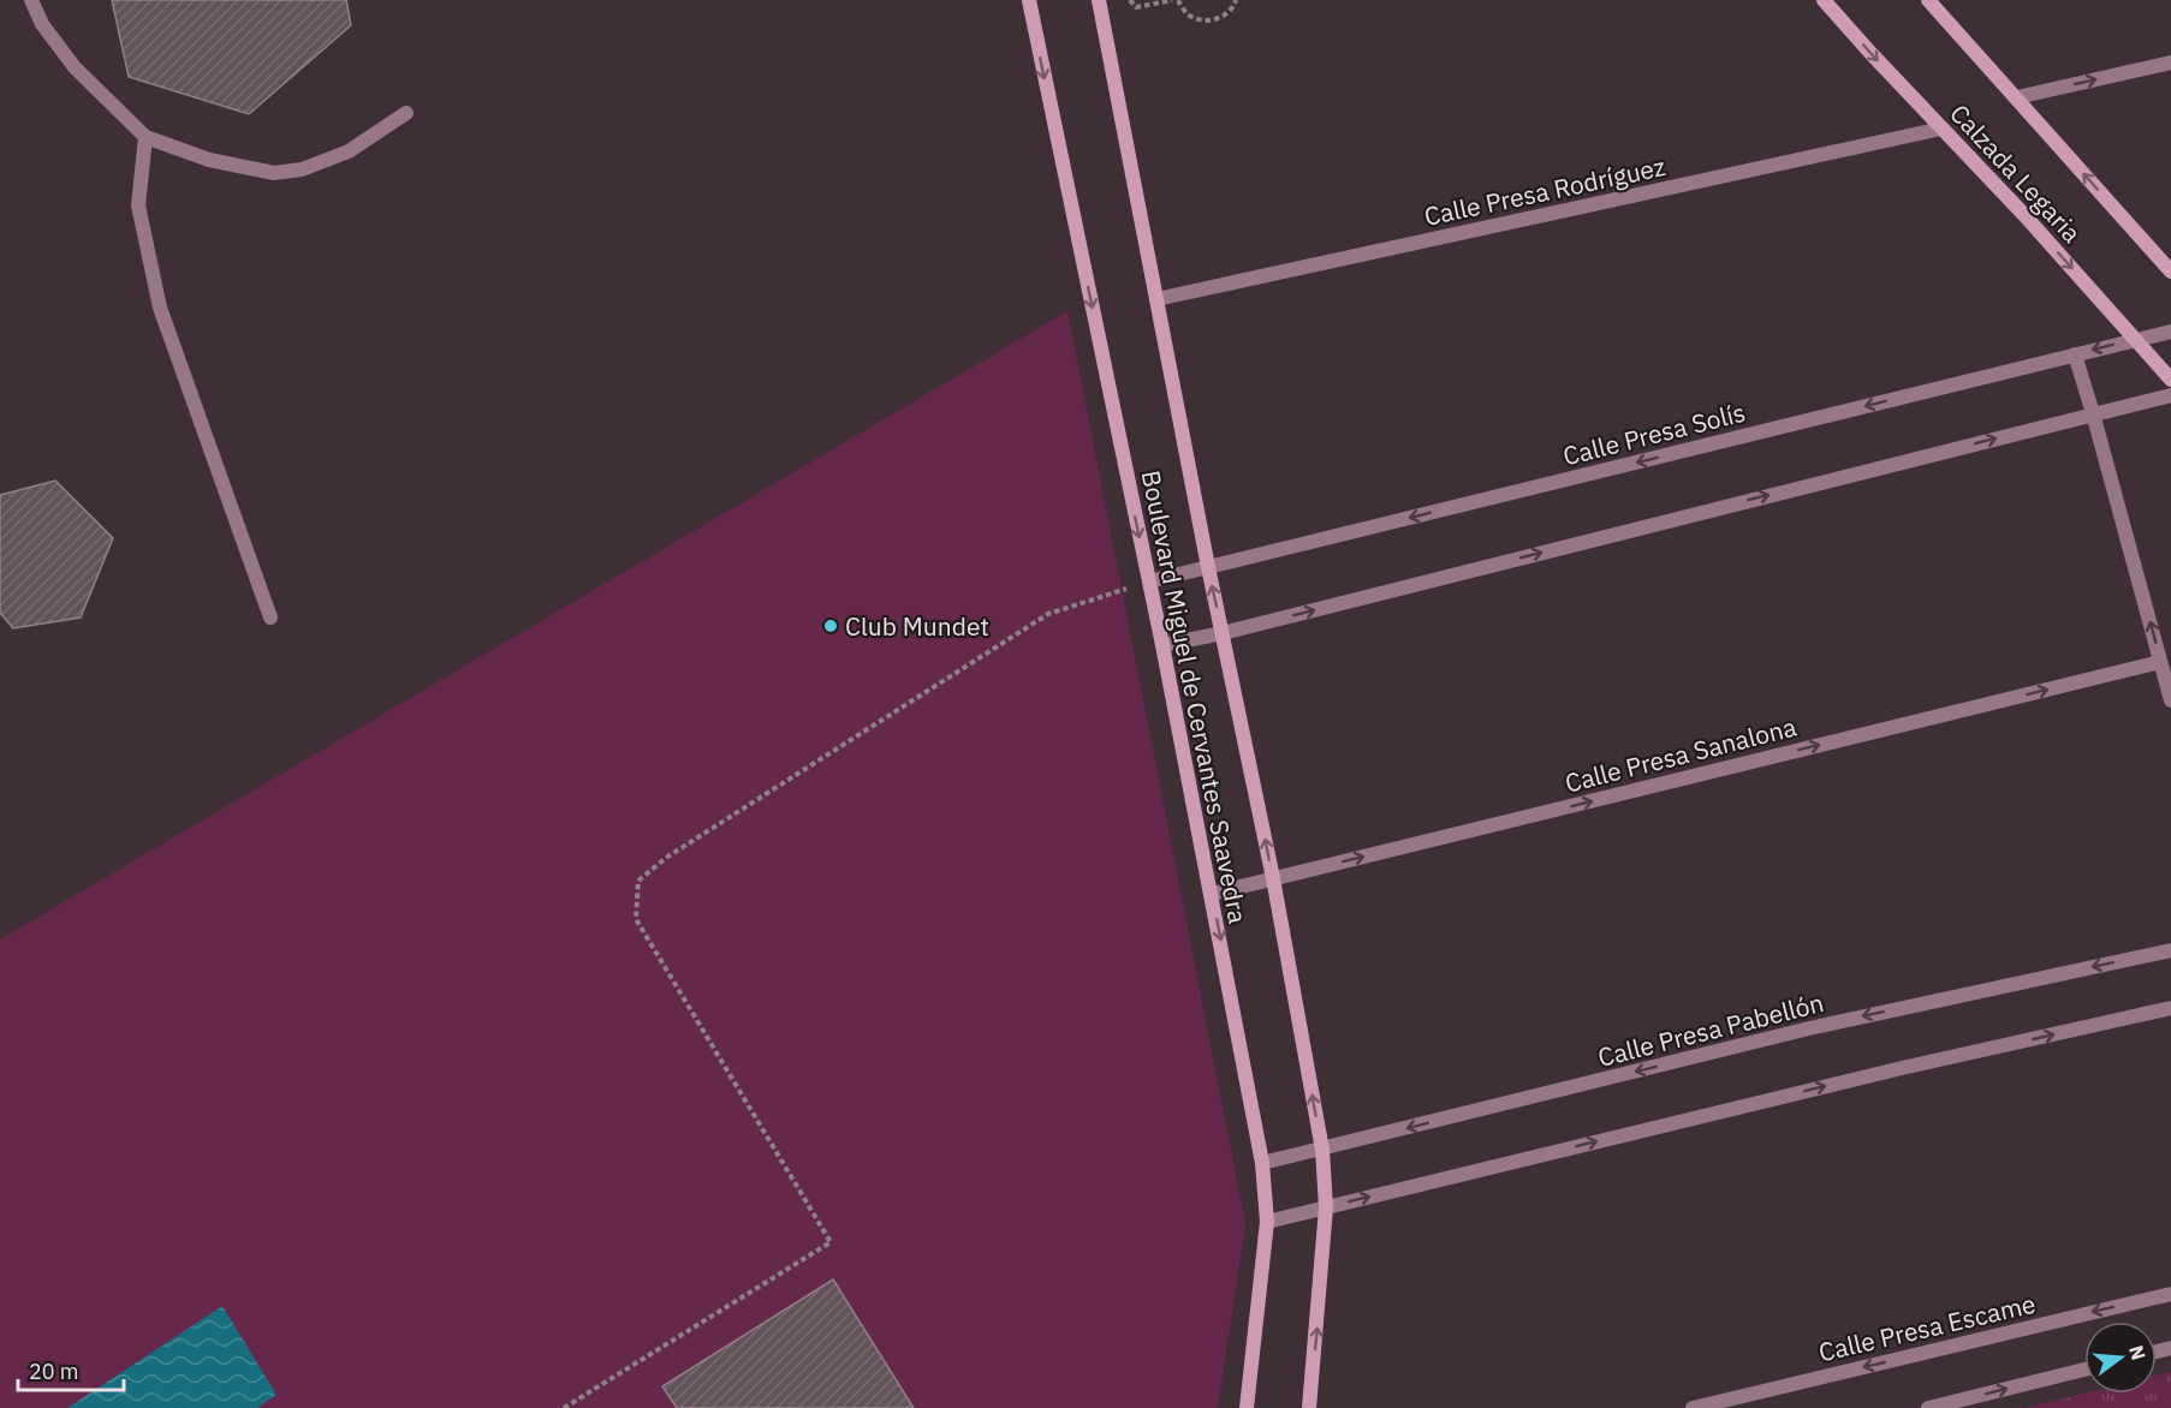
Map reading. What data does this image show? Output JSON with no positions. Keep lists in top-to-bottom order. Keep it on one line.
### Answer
{"streets":{"main road":["Calzada Legaria","Boulevard Miguel de Cervantes Saavedra"],"street":["Calle Presa Rodríguez","Calle Presa Solís","Calle Presa Sanalona","Calle Presa Pabellón","Calle Presa Escame"]},"crossings":[["Calzada Legaria","Calle Presa Rodríguez"],["Calzada Legaria","Calle Presa Solís"],["Calle Presa Rodríguez","Boulevard Miguel de Cervantes Saavedra"],["Calle Presa Solís","Boulevard Miguel de Cervantes Saavedra"],["Boulevard Miguel de Cervantes Saavedra","Calle Presa Sanalona"],["Boulevard Miguel de Cervantes Saavedra","Calle Presa Pabellón"]],"one_way":["Calle Presa Sanalona"],"places":["Club Mundet"],"scale_bar":"20 m","north":"right"}
